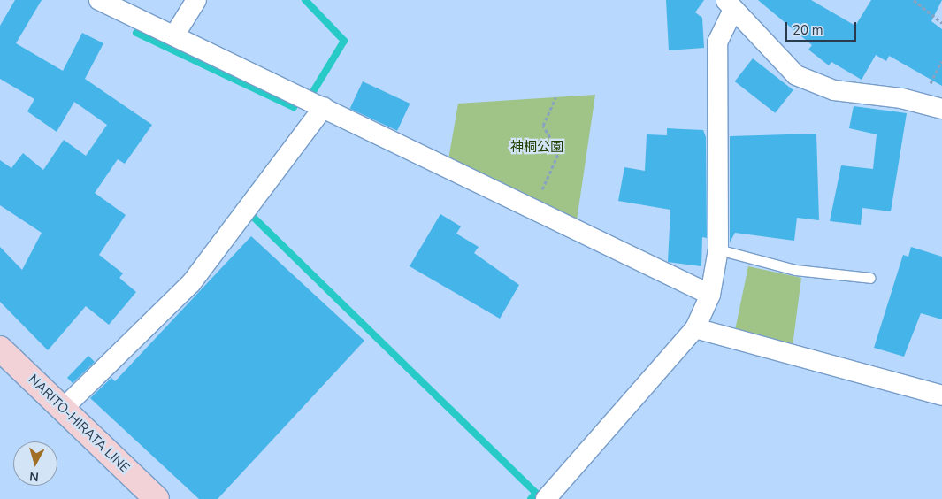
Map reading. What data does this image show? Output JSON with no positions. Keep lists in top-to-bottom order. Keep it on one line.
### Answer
{"streets":{"main road":["NARITO-HIRATA LINE"]},"parks":["神桐公園"],"scale_bar":"20 m","north":"bottom"}
